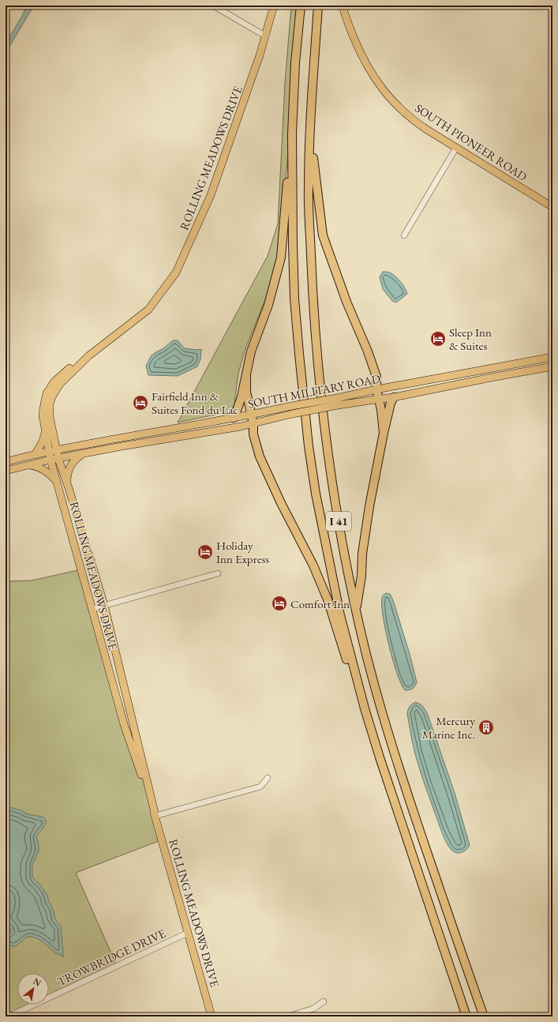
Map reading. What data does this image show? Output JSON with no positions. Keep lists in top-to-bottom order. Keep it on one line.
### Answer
{"streets":{"highway":["I 41"],"main road":["SOUTH PIONEER ROAD","ROLLING MEADOWS DRIVE","SOUTH MILITARY ROAD"],"street":["TROWBRIDGE DRIVE"]},"crossings":[["ROLLING MEADOWS DRIVE","SOUTH MILITARY ROAD"],["ROLLING MEADOWS DRIVE","TROWBRIDGE DRIVE"]],"places":{"hotel":["Sleep Inn & Suites","Fairfield Inn & Suites Fond du Lac","Holiday Inn Express","Comfort Inn"],"building":["Mercury Marine Inc."]},"north":"top right"}
